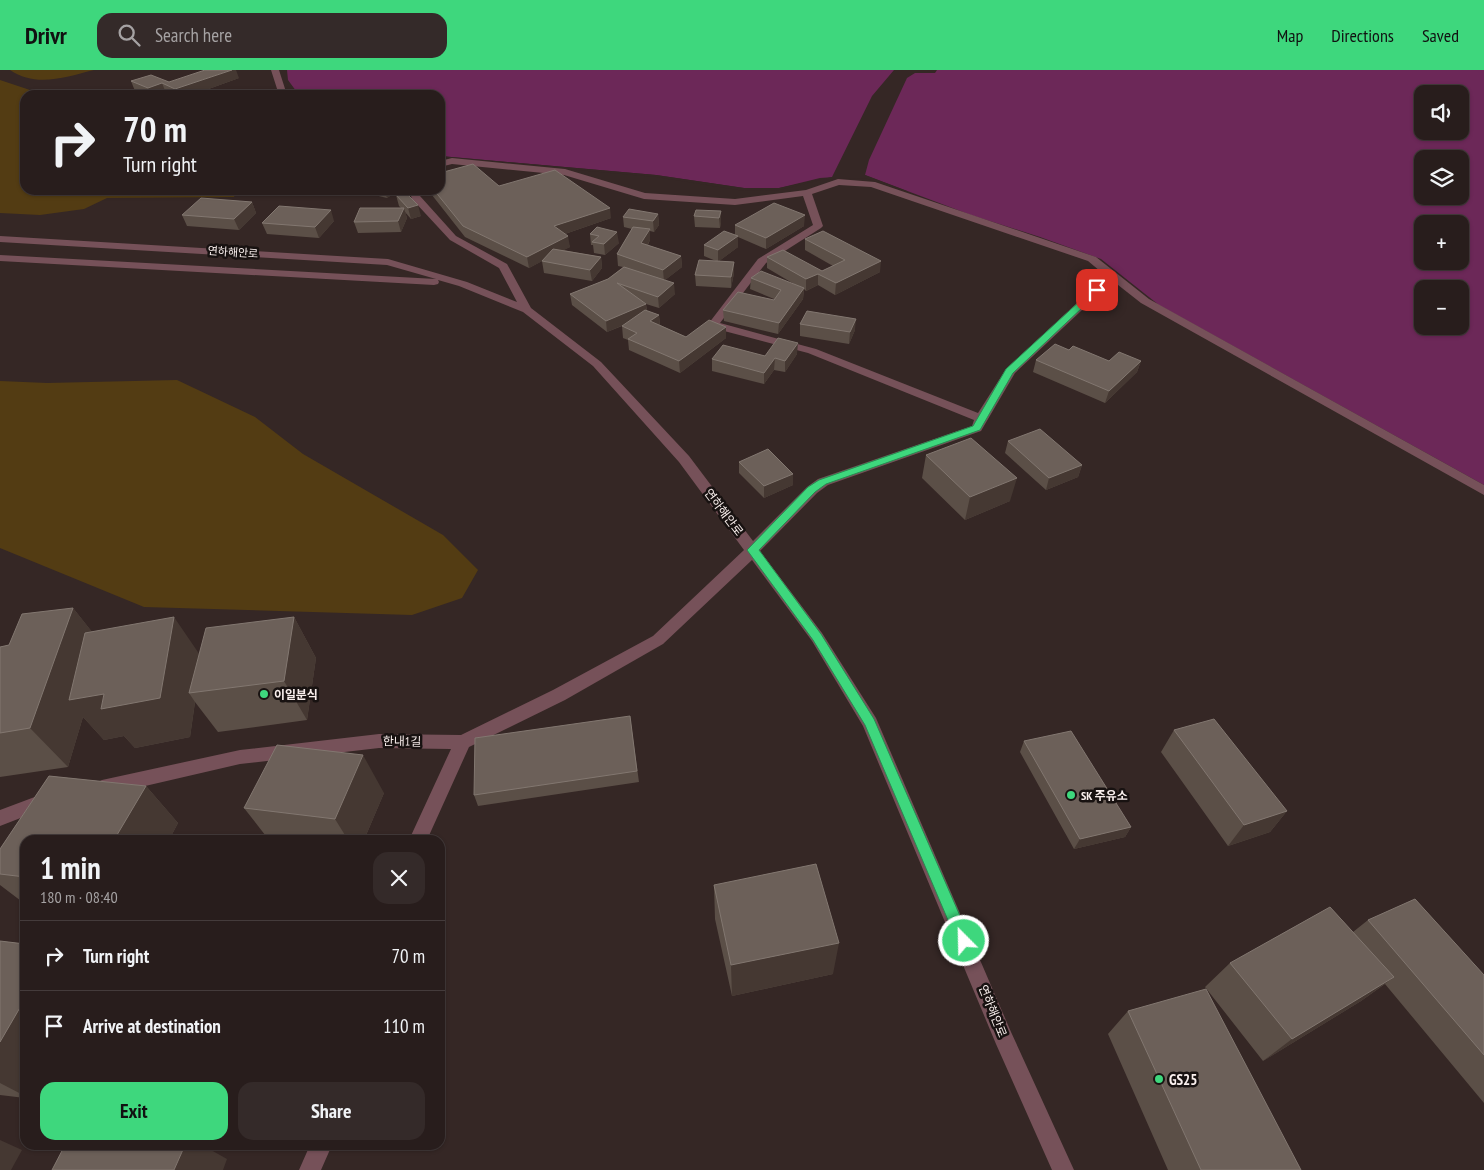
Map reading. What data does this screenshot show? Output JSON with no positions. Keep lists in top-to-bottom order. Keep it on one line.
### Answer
{"streets":{"street":["연하해안로","한내1길"]},"crossings":[["연하해안로","한내1길"]],"places":["이일분식","SK 주유소","GS25"],"page":{"header":"Drivr","search":"Search here","nav":["Map","Directions","Saved"],"map_buttons":["+","−"],"turn":["70 m","Turn right"],"heading":["1 min","180 m · 08:40"],"list":[{"name":"Turn right","value":"70 m"},{"name":"Arrive at destination","value":"110 m"}],"buttons":["Exit","Share"]}}
